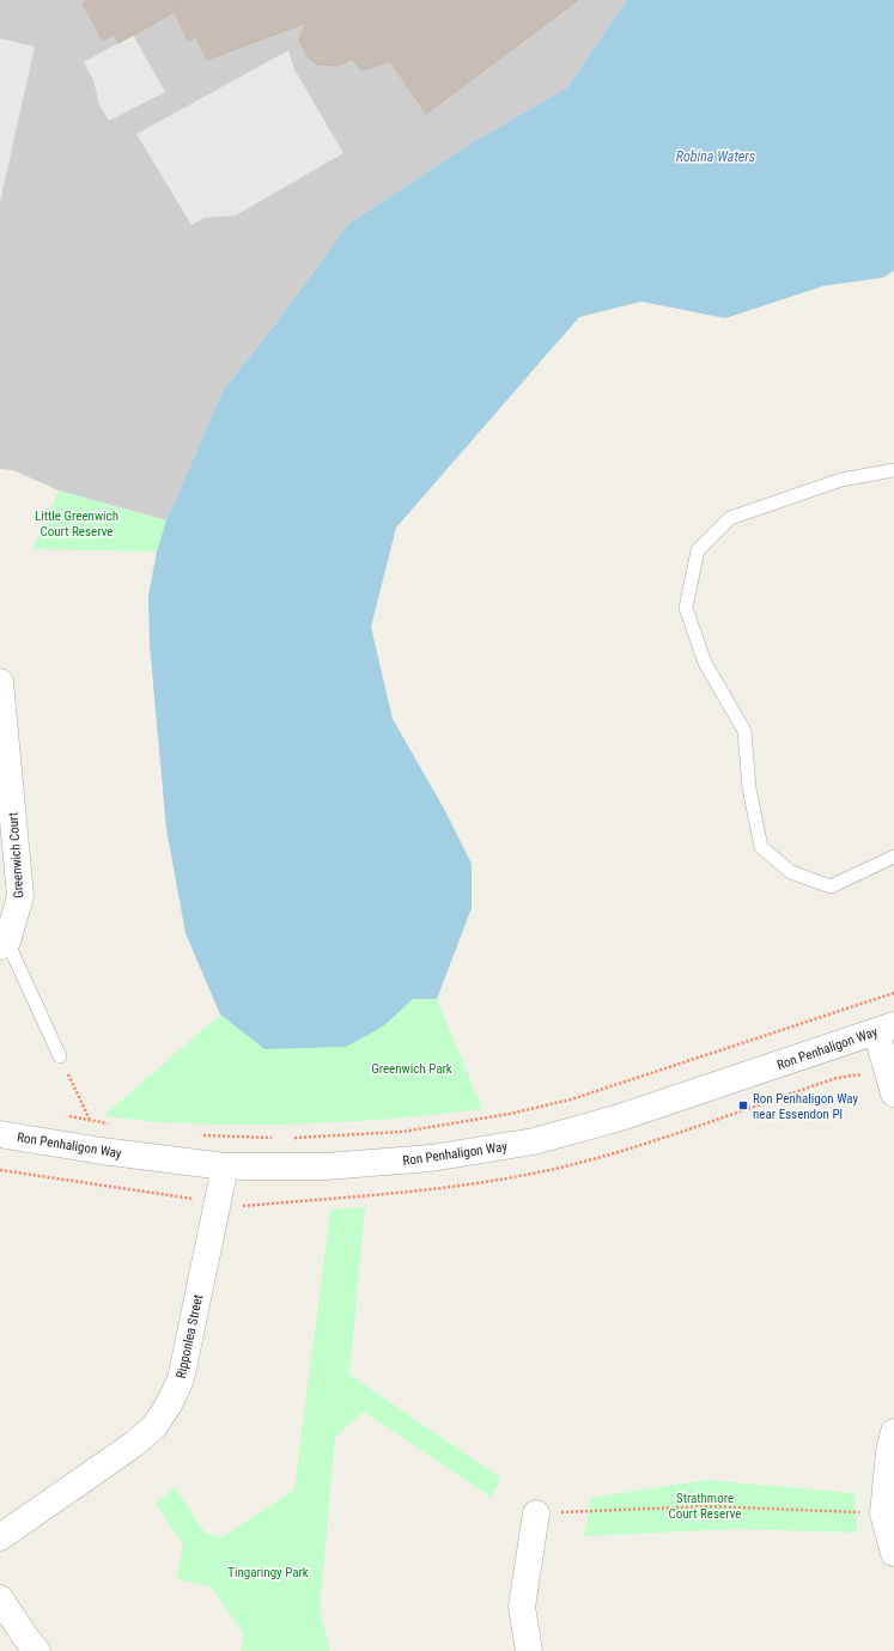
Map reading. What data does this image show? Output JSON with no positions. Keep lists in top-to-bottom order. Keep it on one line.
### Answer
{"streets":{"street":["Greenwich Court","Ron Penhaligon Way","Ripponlea Street"]},"crossings":[["Ron Penhaligon Way","Ripponlea Street"]],"water":["Robina Waters"],"parks":["Little Greenwich Court Reserve","Greenwich Park","Strathmore Court Reserve","Tingaringy Park"],"places":{"transit":["Ron Penhaligon Way near Essendon Pl"]}}
